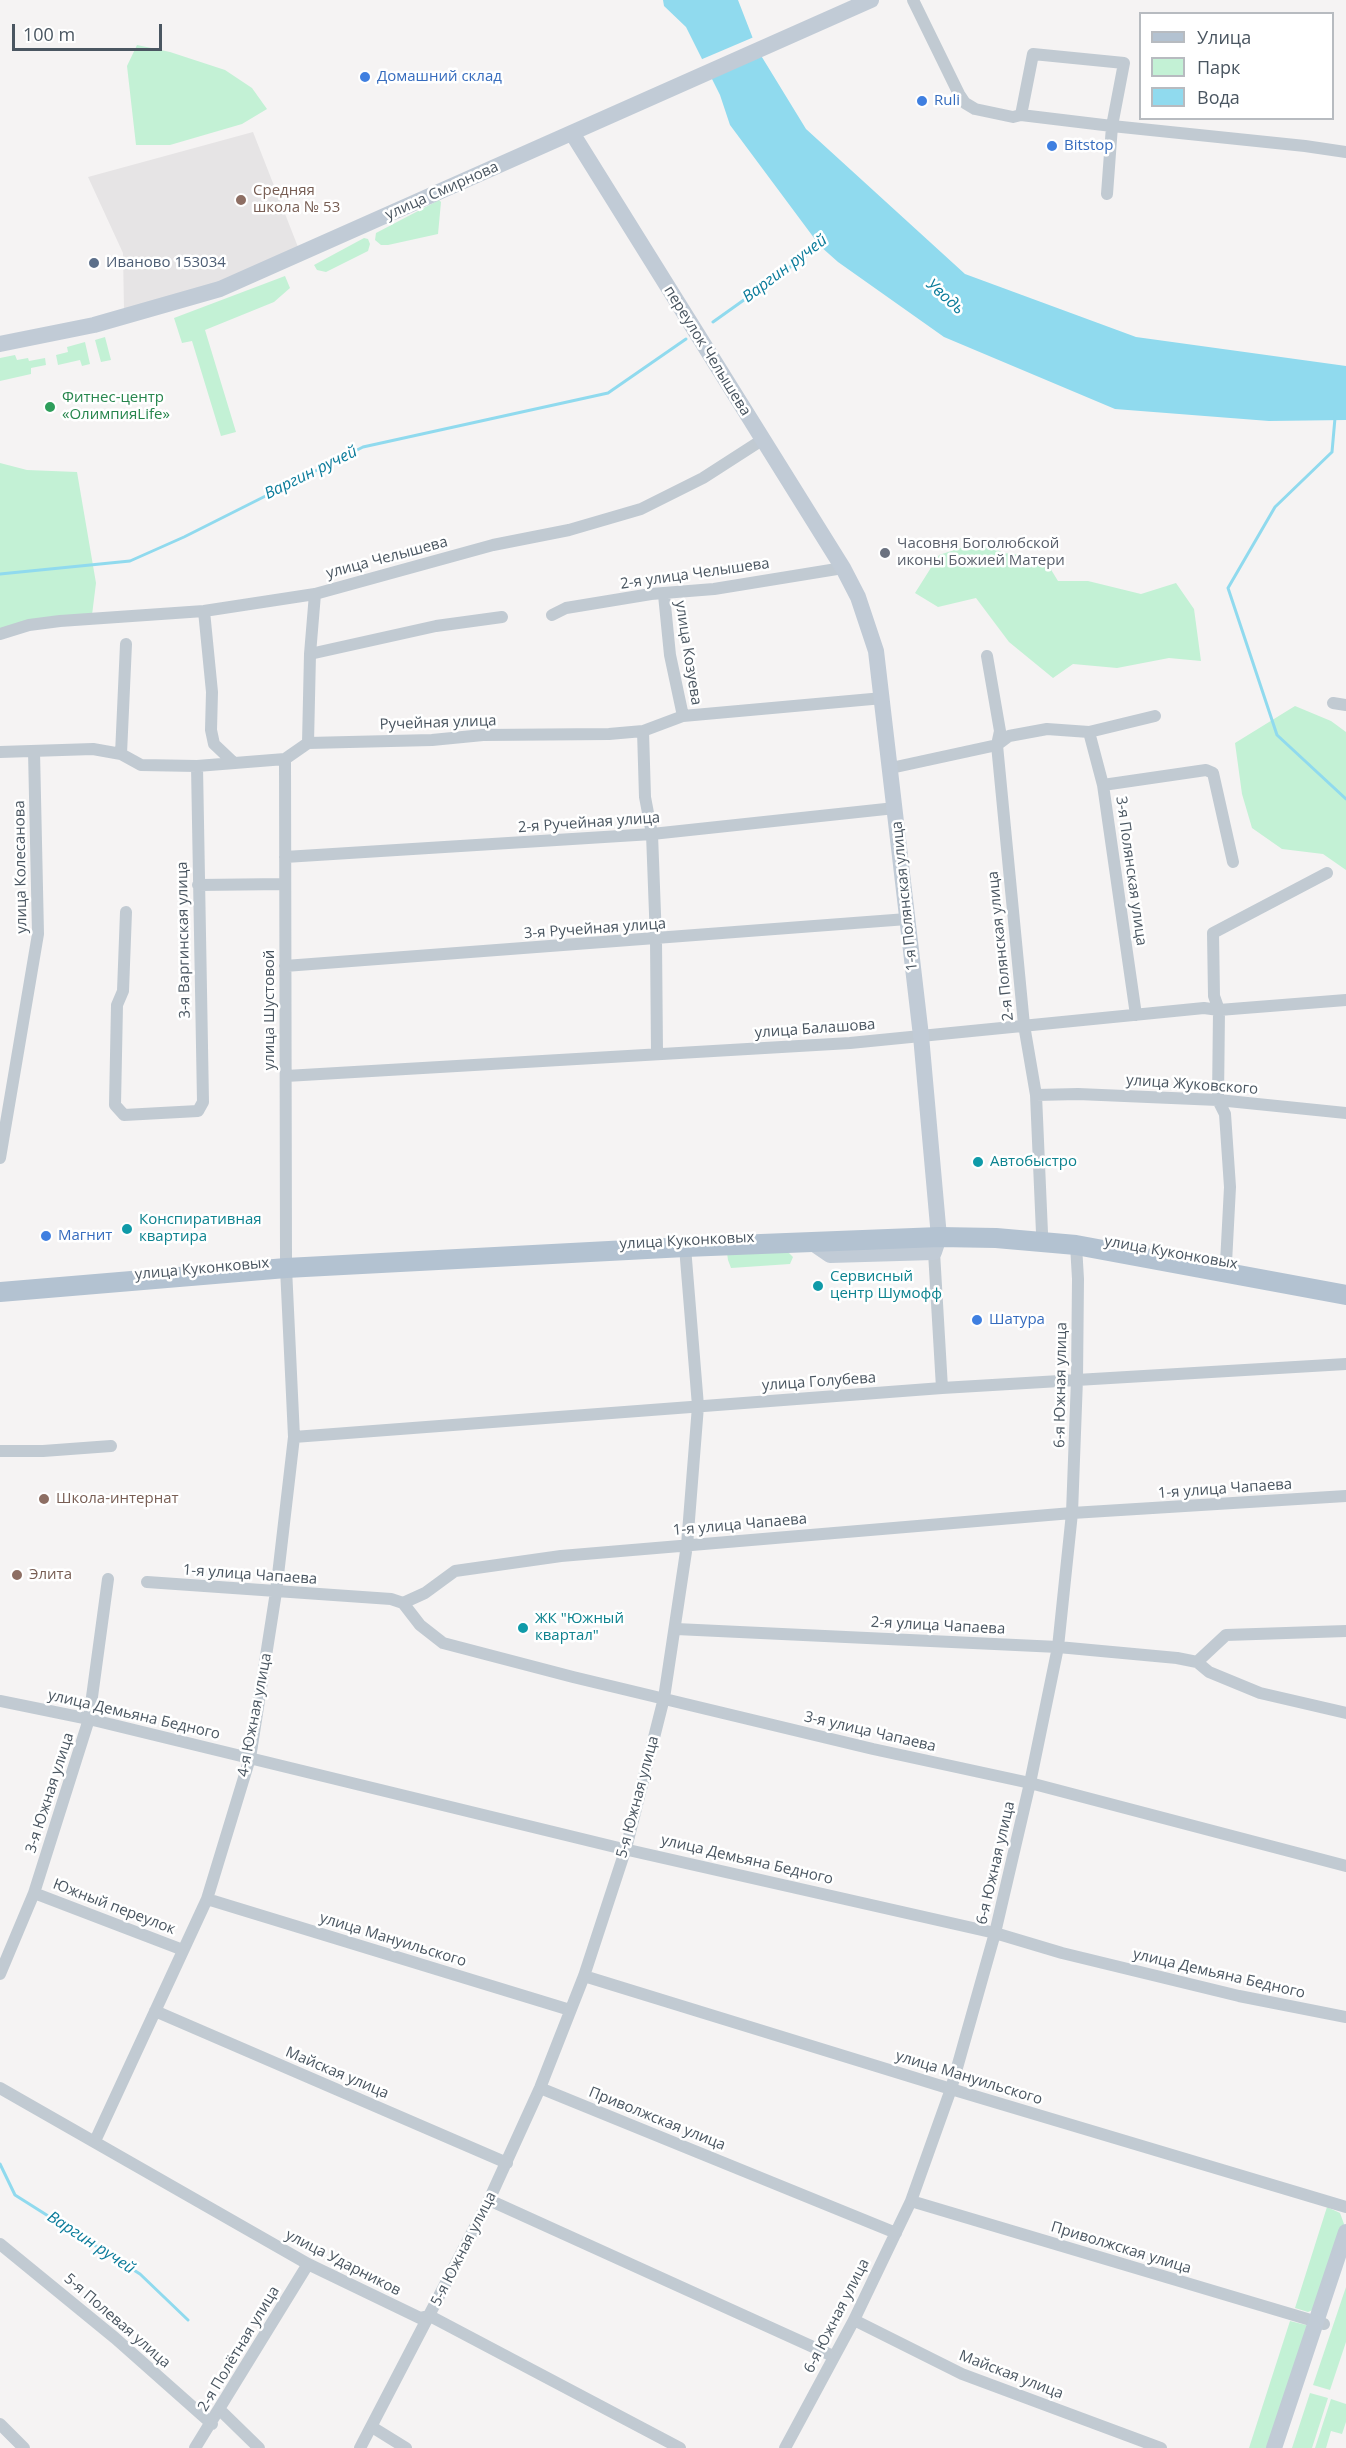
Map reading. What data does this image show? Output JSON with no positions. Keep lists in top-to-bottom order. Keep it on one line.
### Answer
{"streets":{"main road":["улица Куконковых"],"street":["улица Смирнова","переулок Челышева","улица Челышева","2-я улица Челышева","улица Козуева","Ручейная улица","2-я Ручейная улица","улица Колесанова","3-я Полянская улица","1-я Полянская улица","3-я Ручейная улица","3-я Варгинская улица","2-я Полянская улица","улица Шустовой","улица Балашова","улица Жуковского","улица Голубева","6-я Южная улица","1-я улица Чапаева","2-я улица Чапаева","улица Демьяна Бедного","4-я Южная улица","3-я улица Чапаева","3-я Южная улица","5-я Южная улица","Южный переулок","улица Мануильского","Майская улица","Приволжская улица","улица Ударников","5-я Полевая улица","2-я Полётная улица"]},"crossings":[["улица Смирнова","переулок Челышева"],["переулок Челышева","улица Челышева"],["переулок Челышева","2-я улица Челышева"],["переулок Челышева","1-я Полянская улица"],["2-я улица Челышева","улица Козуева"],["2-я улица Челышева","1-я Полянская улица"],["улица Козуева","Ручейная улица"],["Ручейная улица","1-я Полянская улица"],["2-я Ручейная улица","1-я Полянская улица"],["2-я Ручейная улица","улица Шустовой"],["3-я Полянская улица","улица Балашова"],["1-я Полянская улица","3-я Ручейная улица"],["1-я Полянская улица","улица Балашова"],["1-я Полянская улица","улица Куконковых"],["3-я Ручейная улица","улица Шустовой"],["2-я Полянская улица","улица Балашова"],["2-я Полянская улица","улица Жуковского"],["2-я Полянская улица","улица Куконковых"],["улица Шустовой","улица Балашова"],["улица Шустовой","улица Куконковых"],["улица Шустовой","4-я Южная улица"],["улица Куконковых","6-я Южная улица"],["улица Куконковых","4-я Южная улица"],["улица Куконковых","5-я Южная улица"],["улица Голубева","6-я Южная улица"],["улица Голубева","4-я Южная улица"],["улица Голубева","5-я Южная улица"],["6-я Южная улица","1-я улица Чапаева"],["6-я Южная улица","2-я улица Чапаева"],["6-я Южная улица","улица Демьяна Бедного"],["6-я Южная улица","3-я улица Чапаева"],["6-я Южная улица","улица Мануильского"],["6-я Южная улица","Майская улица"],["6-я Южная улица","Приволжская улица"],["1-я улица Чапаева","4-я Южная улица"],["1-я улица Чапаева","3-я улица Чапаева"],["1-я улица Чапаева","5-я Южная улица"],["2-я улица Чапаева","5-я Южная улица"],["улица Демьяна Бедного","4-я Южная улица"],["улица Демьяна Бедного","3-я Южная улица"],["улица Демьяна Бедного","5-я Южная улица"],["4-я Южная улица","Южный переулок"],["4-я Южная улица","улица Мануильского"],["4-я Южная улица","Майская улица"],["4-я Южная улица","улица Ударников"],["3-я улица Чапаева","5-я Южная улица"],["3-я Южная улица","Южный переулок"],["5-я Южная улица","улица Мануильского"],["5-я Южная улица","Майская улица"],["5-я Южная улица","Приволжская улица"],["5-я Южная улица","улица Ударников"],["улица Ударников","2-я Полётная улица"],["5-я Полевая улица","2-я Полётная улица"]],"water":["Варгин ручей","Уводь"],"places":["Домашний склад","Ruli","Bitstop","Средняя школа № 53","Иваново 153034","Фитнес-центр «ОлимпияLife»","Часовня Боголюбской иконы Божией Матери","Автобыстро","Конспиративная квартира","Магнит","Сервисный центр Шумофф","Шатура","Школа-интернат","Элита","ЖК \"Южный квартал\""],"legend":["Улица","Парк","Вода"],"scale_bar":"100 m"}
